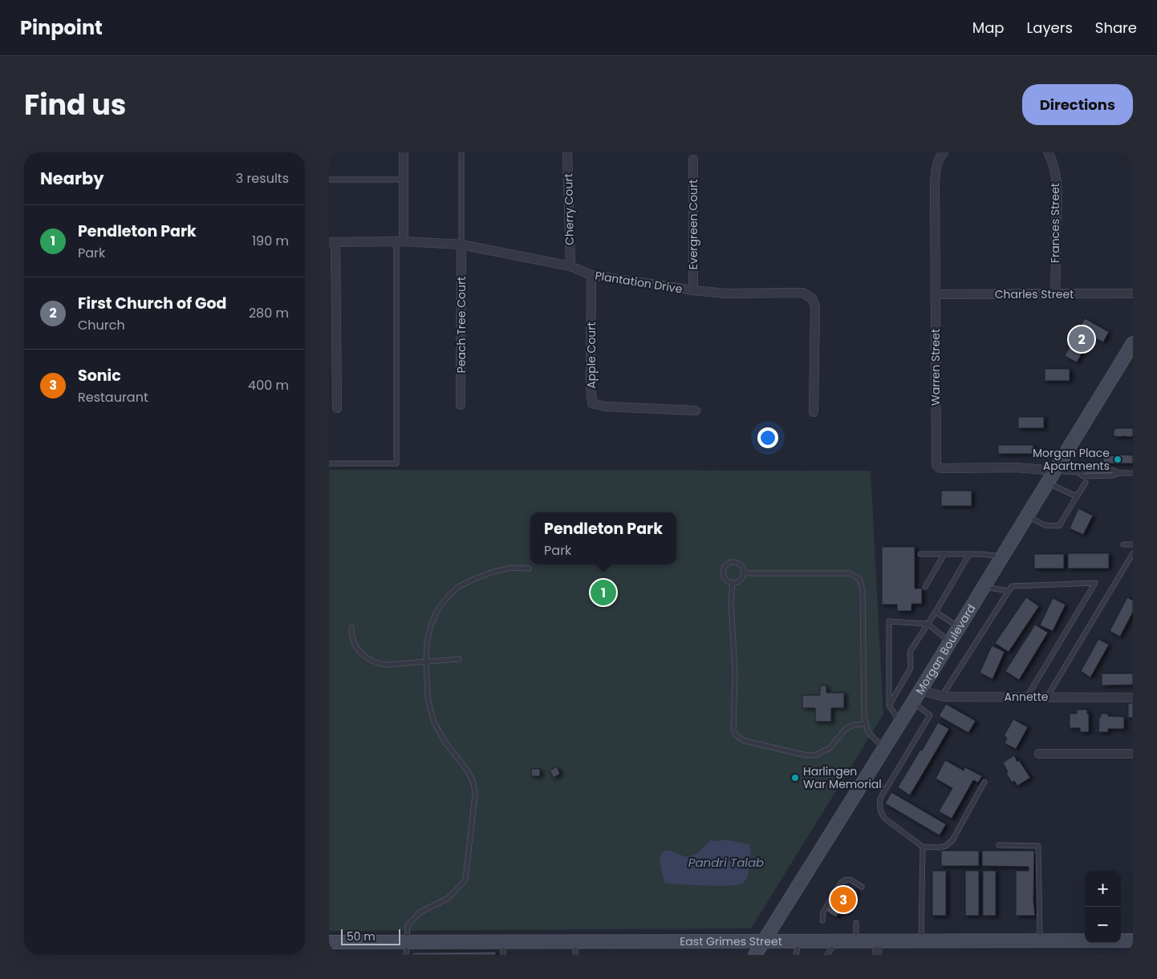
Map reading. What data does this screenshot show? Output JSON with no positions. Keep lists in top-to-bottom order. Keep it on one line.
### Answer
{"streets":{"street":["Cherry Court","Frances Street","Evergreen Court","Plantation Drive","Charles Street","Peach Tree Court","Apple Court","Warren Street","Morgan Boulevard","Annette","East Grimes Street"]},"crossings":[["Cherry Court","Plantation Drive"],["Frances Street","Charles Street"],["Evergreen Court","Plantation Drive"],["Plantation Drive","Peach Tree Court"],["Plantation Drive","Apple Court"],["Charles Street","Warren Street"],["Warren Street","Morgan Boulevard"],["Morgan Boulevard","Annette"],["Morgan Boulevard","East Grimes Street"]],"water":["Pandri Talab"],"places":["Morgan Place Apartments","Harlingen War Memorial"],"scale_bar":"50 m","page":{"header":"Pinpoint","nav":["Map","Layers","Share"],"title":"Find us","buttons":"Directions","heading":["Nearby","3 results"],"list":[{"mark":"1","name":"Pendleton Park","note":"Park","value":"190 m"},{"mark":"2","name":"First Church of God","note":"Church","value":"280 m"},{"mark":"3","name":"Sonic","note":"Restaurant","value":"400 m"}],"pins":["2","1","3"],"popup":["Pendleton Park","Park"],"map_buttons":["+","−"],"scale":"50 m"}}
